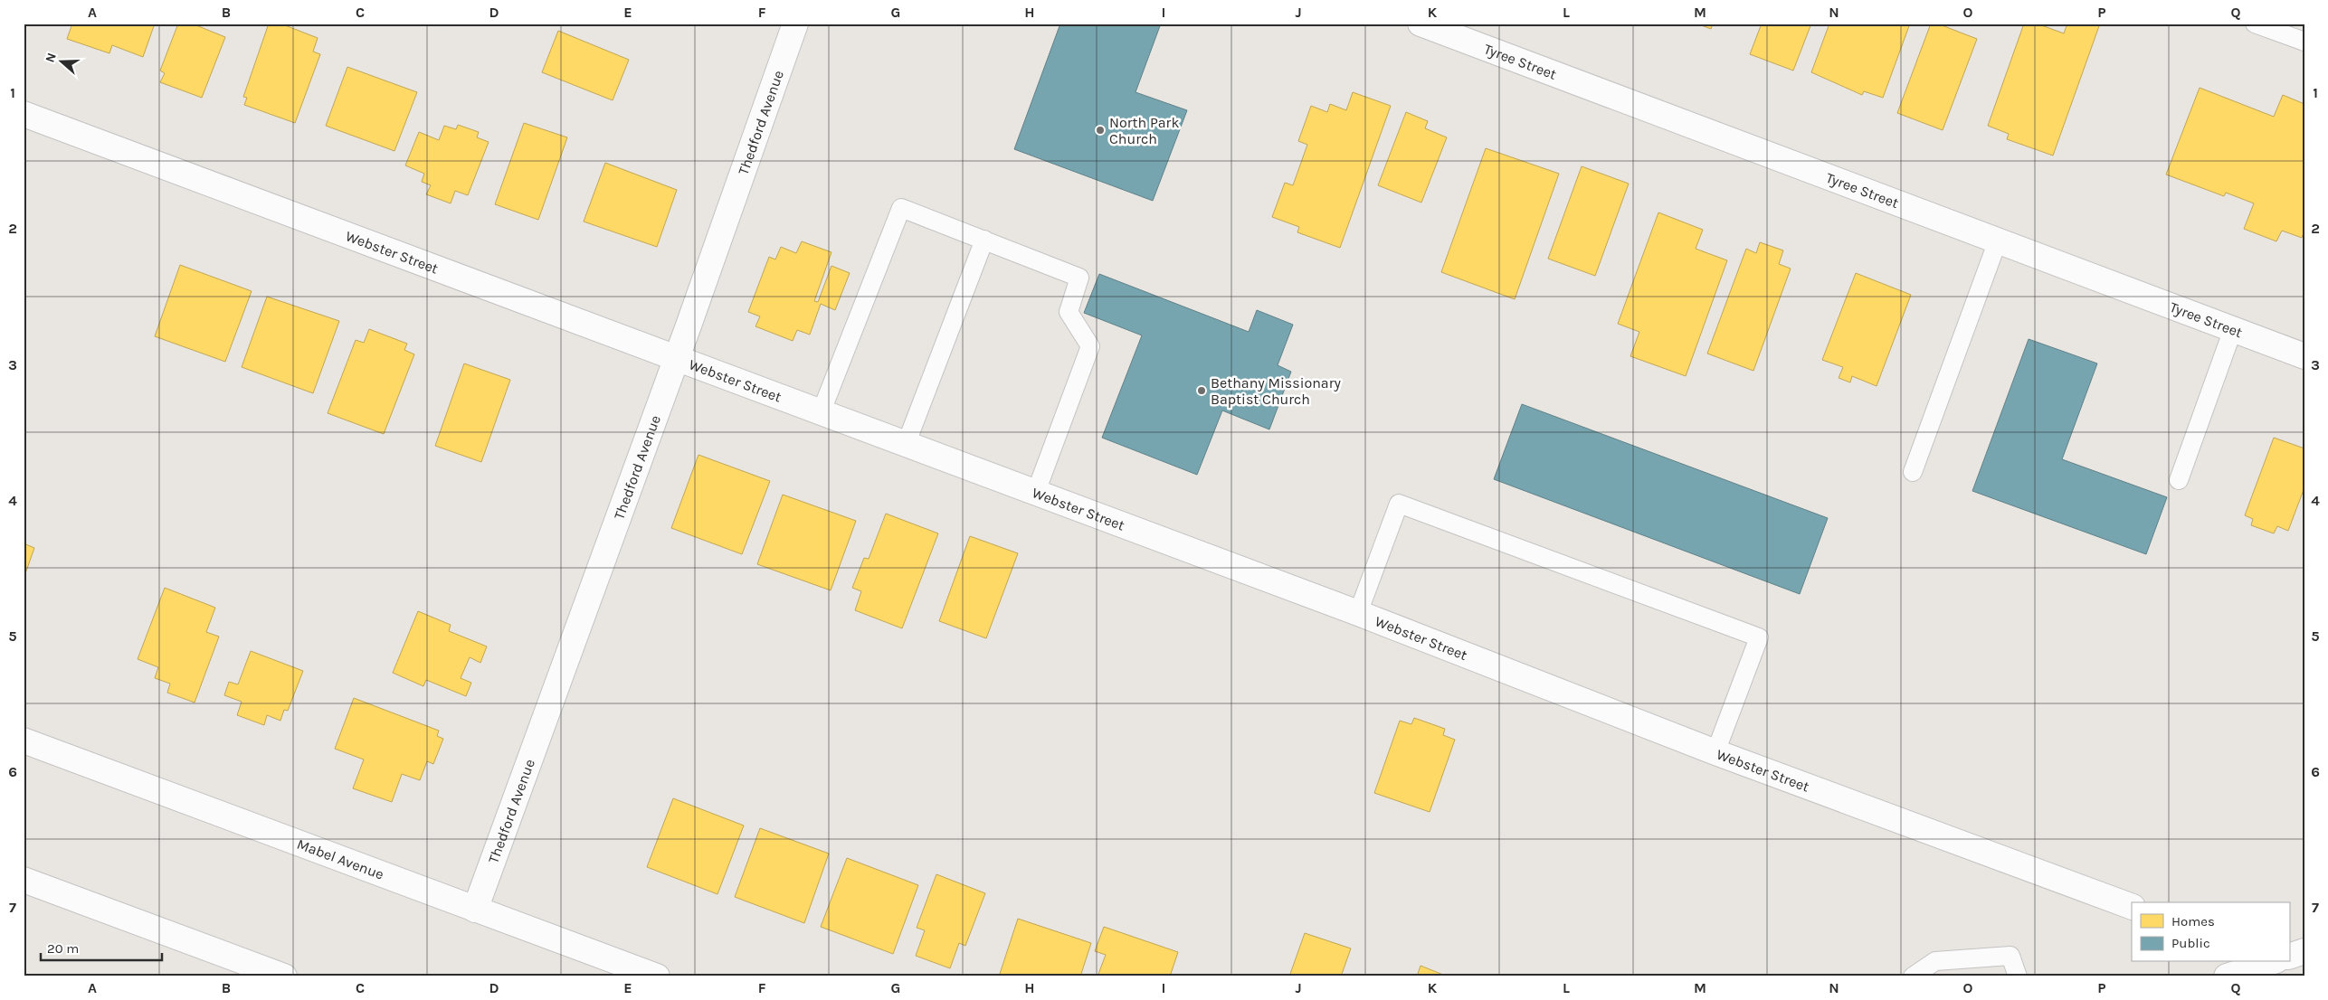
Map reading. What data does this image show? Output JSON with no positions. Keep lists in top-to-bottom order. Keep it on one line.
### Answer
{"streets":{"street":["Tyree Street","Thedford Avenue","Webster Street","Mabel Avenue"]},"crossings":[["Thedford Avenue","Webster Street"],["Thedford Avenue","Mabel Avenue"]],"places":["North Park Church","Bethany Missionary Baptist Church"],"legend":["Homes","Public"],"scale_bar":"20 m","north":"left","grid":{"columns":["A","B","C","D","E","F","G","H","I","J","K","L","M","N","O","P","Q"],"rows":["1","2","3","4","5","6","7"]}}
